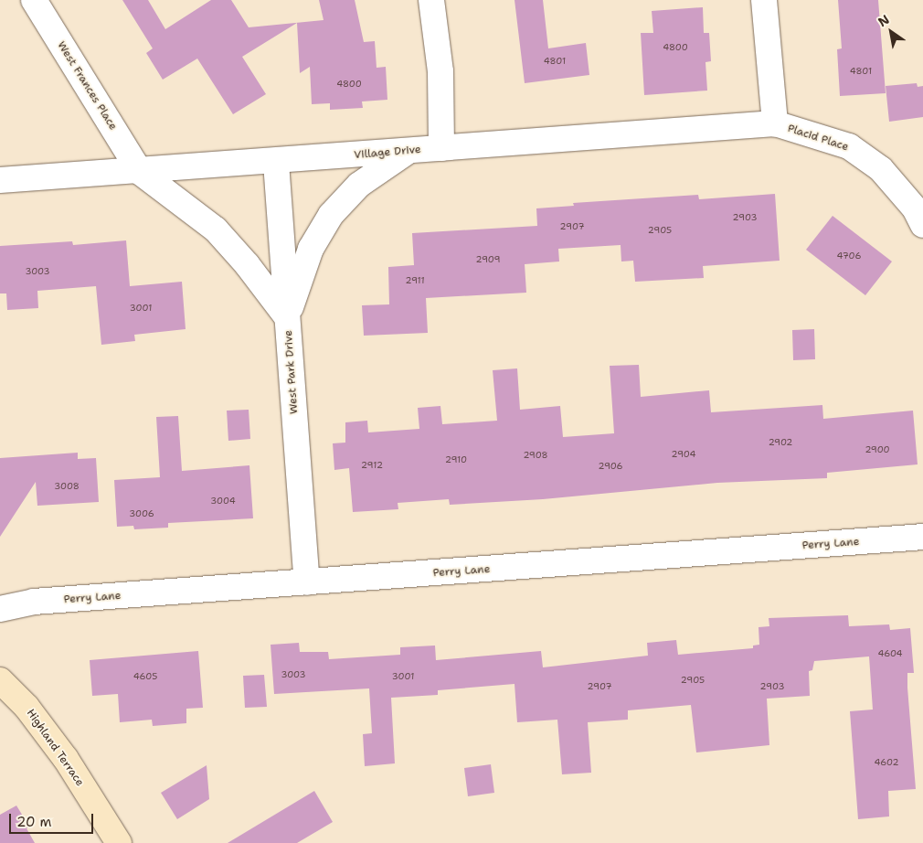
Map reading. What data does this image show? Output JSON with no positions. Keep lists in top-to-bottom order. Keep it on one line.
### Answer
{"streets":{"main road":["Highland Terrace"],"street":["West Frances Place","Placid Place","Village Drive","West Park Drive","Perry Lane"]},"crossings":[["West Frances Place","Village Drive"],["Placid Place","Village Drive"],["Village Drive","West Park Drive"],["West Park Drive","Perry Lane"]],"house_numbers":["4800","4801","4801","4800","2903","2907","2905","4706","2909","3003","2911","3001","2902","2900","2904","2908","2910","2912","2906","3008","3004","3006","4604","3003","4605","3001","2905","2907","2903","4602"],"scale_bar":"20 m","north":"top left"}
